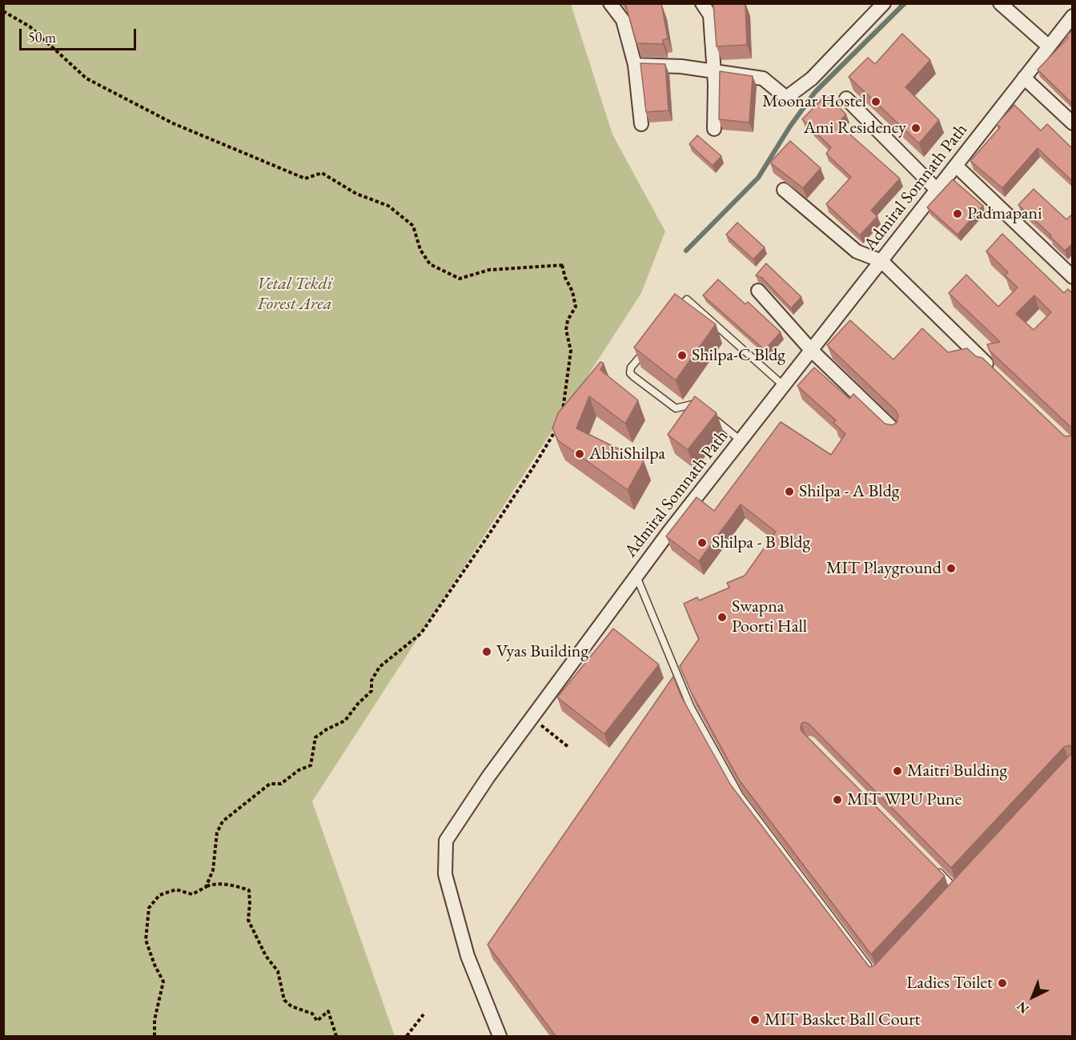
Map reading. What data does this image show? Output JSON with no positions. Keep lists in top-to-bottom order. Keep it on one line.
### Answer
{"streets":{"street":["Admiral Somnath Path"]},"parks":["Vetal Tekdi Forest Area"],"places":["Moonar Hostel","Ami Residency","Padmapani","Shilpa-C Bldg","AbhiShilpa","Shilpa - A Bldg","Shilpa - B Bldg","MIT Playground","Swapna Poorti Hall","Vyas Building","Maitri Bulding","MIT WPU Pune","Ladies Toilet","MIT Basket Ball Court"],"scale_bar":"50 m","north":"bottom left"}
